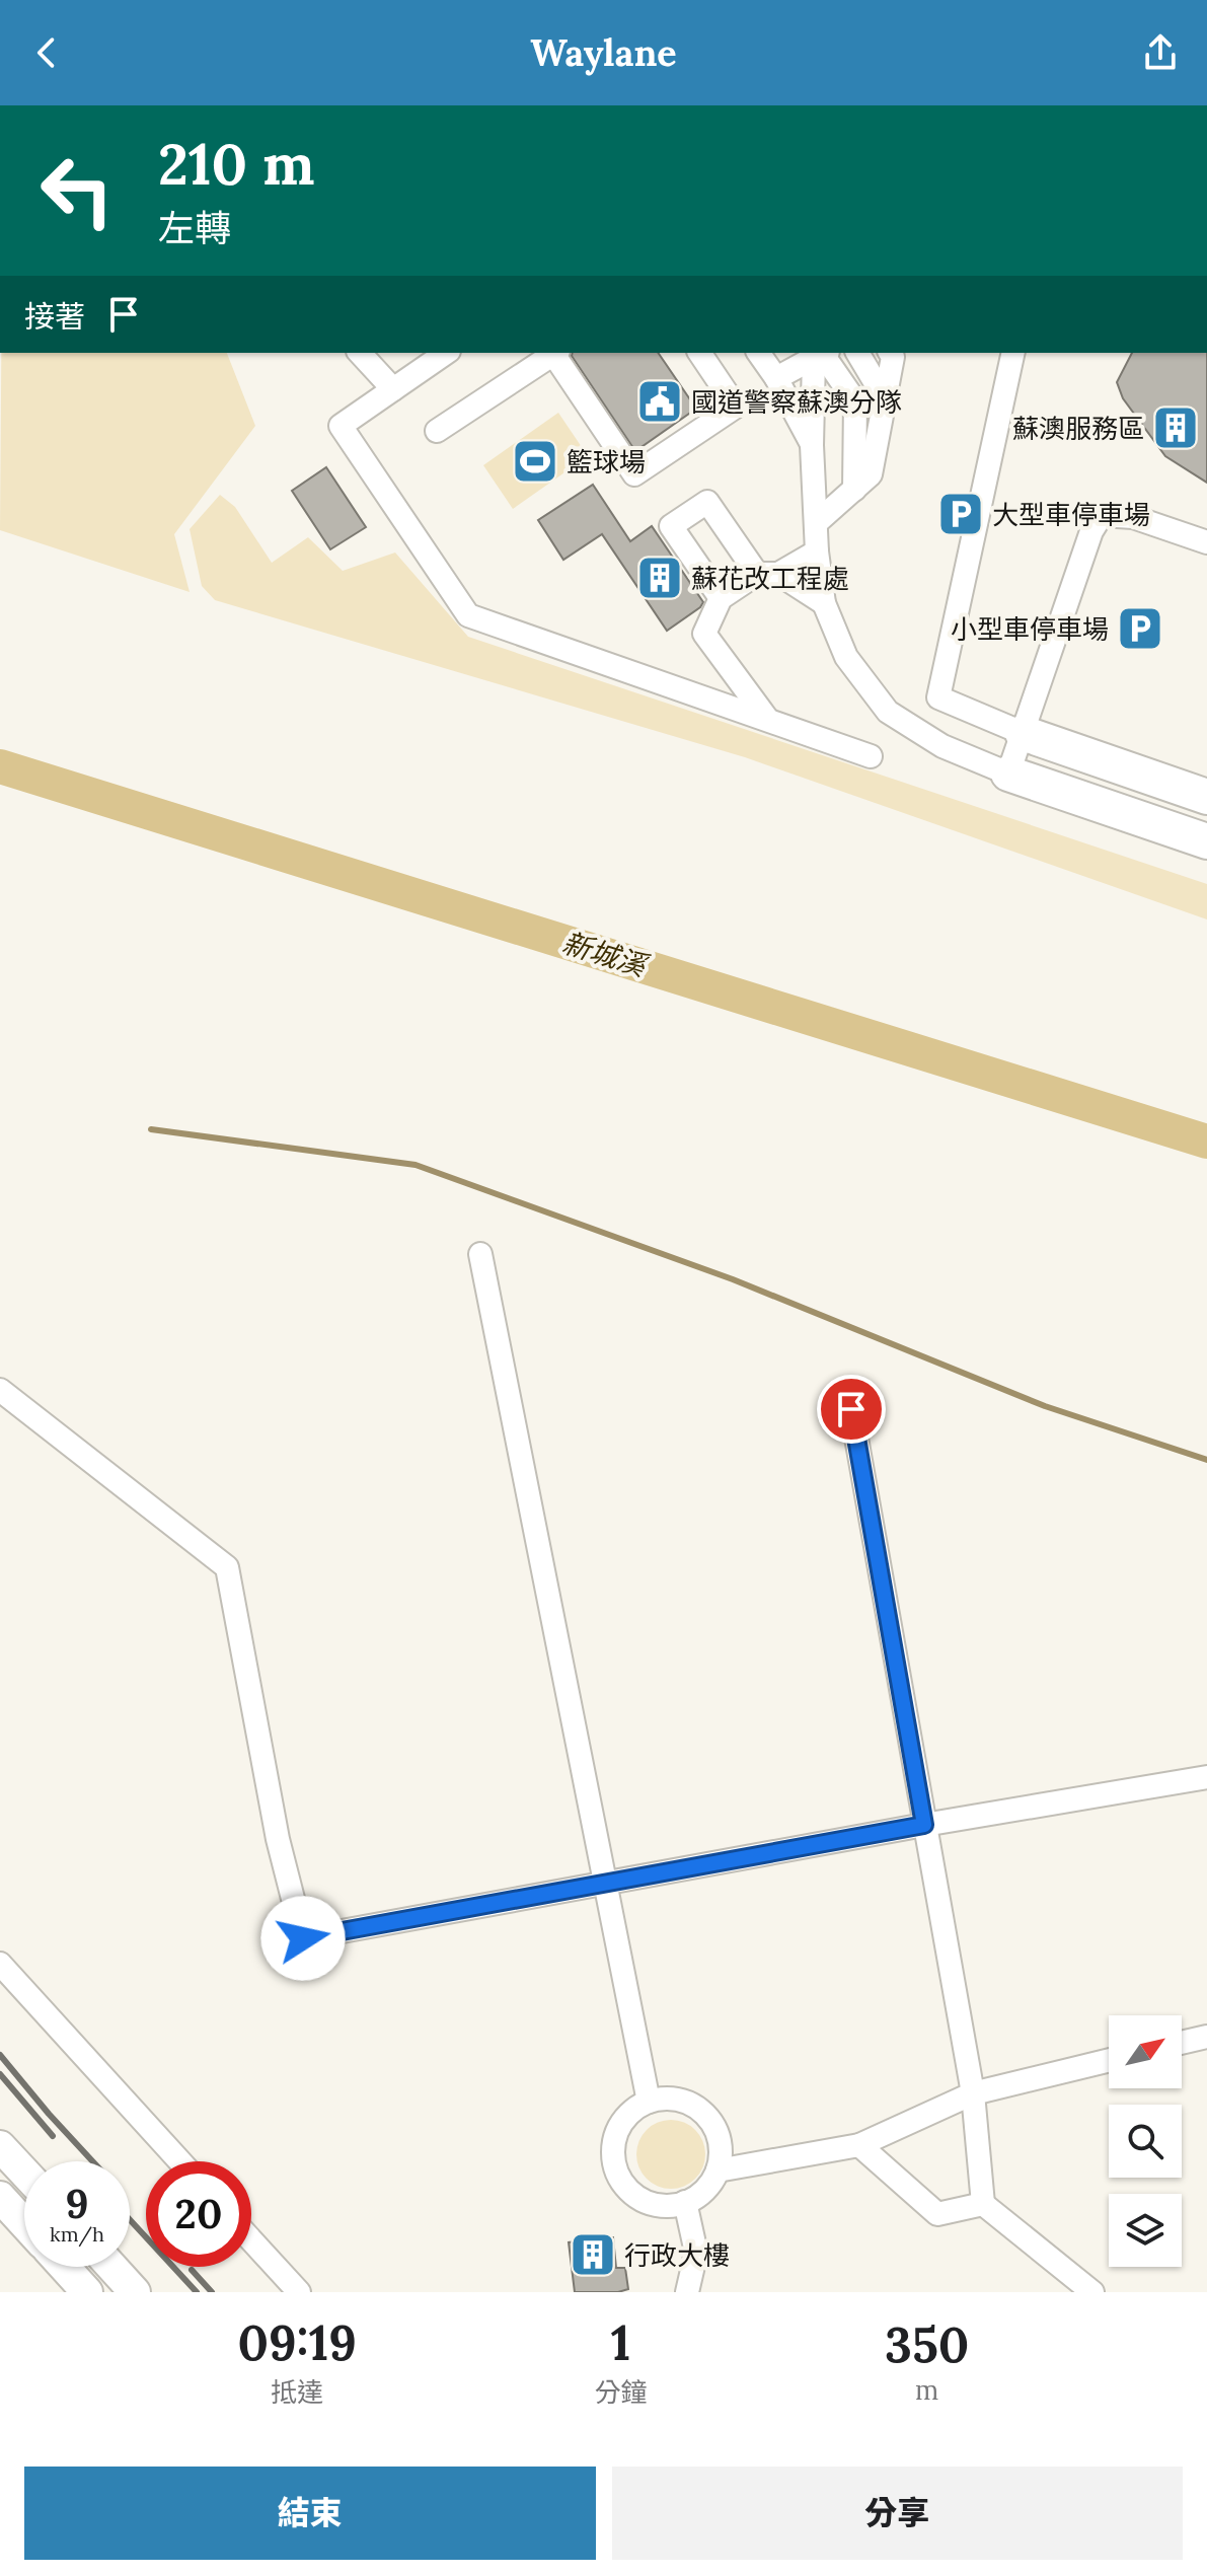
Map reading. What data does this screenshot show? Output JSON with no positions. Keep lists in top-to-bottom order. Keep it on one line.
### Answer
{"water":["新城溪"],"places":{"public building":["國道警察蘇澳分隊"],"building":["蘇澳服務區","蘇花改工程處","行政大樓"],"sports":["籃球場"],"parking":["大型車停車場","小型車停車場"]},"north":"top right","page":{"header":"Waylane","turn":["210 m","左轉"],"then":"接著","speed":"9 km/h","limit":"20","eta":["09:19","抵達","1","分鐘","350","m"],"buttons":["結束","分享"]}}
